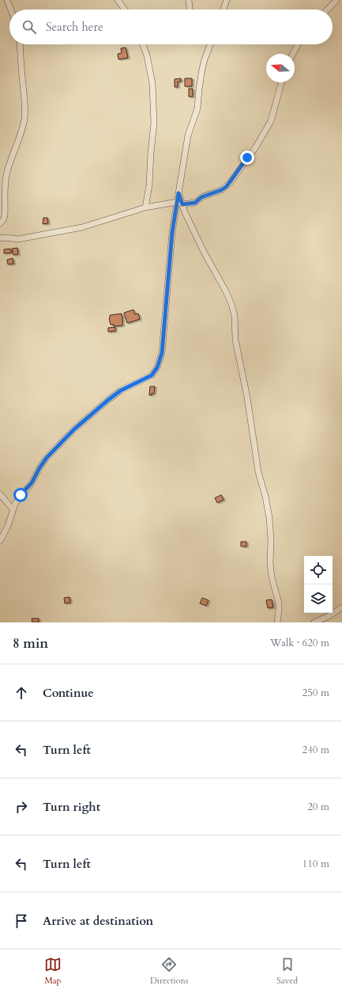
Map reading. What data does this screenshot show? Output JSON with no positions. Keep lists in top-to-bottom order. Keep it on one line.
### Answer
{"north":"left","page":{"search":"Search here","heading":["8 min","Walk · 620 m"],"list":[["Continue","250 m"],["Turn left","240 m"],["Turn right","20 m"],["Turn left","110 m"],"Arrive at destination"],"nav":["Map","Directions","Saved"]}}
